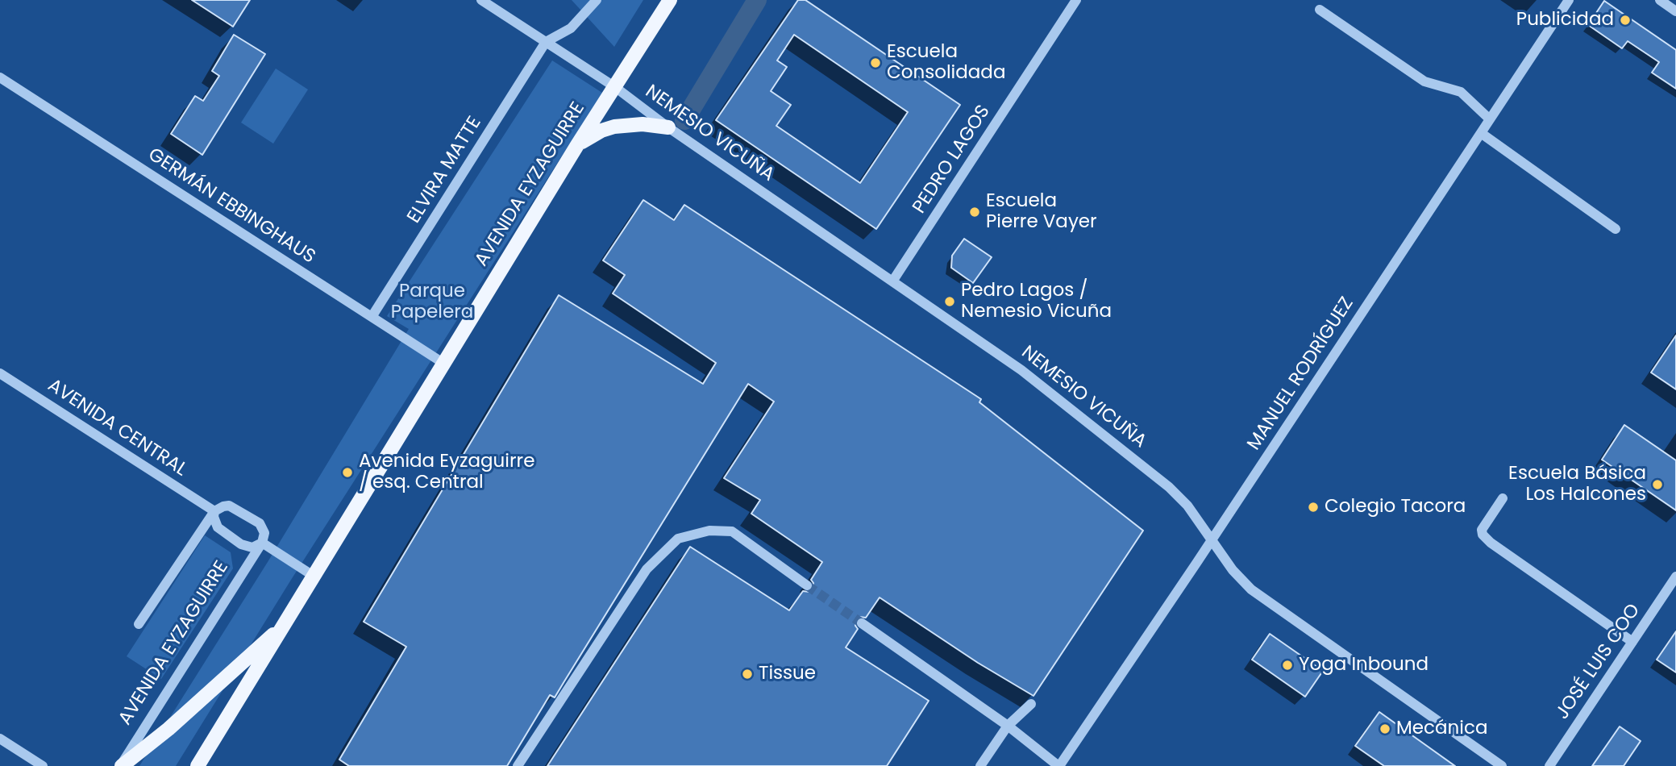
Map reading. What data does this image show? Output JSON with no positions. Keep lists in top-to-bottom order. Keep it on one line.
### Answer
{"streets":{"main road":["AVENIDA EYZAGUIRRE"],"street":["NEMESIO VICUÑA","PEDRO LAGOS","ELVIRA MATTE","GERMÁN EBBINGHAUS","MANUEL RODRÍGUEZ","AVENIDA CENTRAL","JOSÉ LUIS COO"]},"crossings":[["NEMESIO VICUÑA","PEDRO LAGOS"],["NEMESIO VICUÑA","ELVIRA MATTE"],["NEMESIO VICUÑA","AVENIDA EYZAGUIRRE"],["NEMESIO VICUÑA","MANUEL RODRÍGUEZ"],["ELVIRA MATTE","GERMÁN EBBINGHAUS"],["AVENIDA EYZAGUIRRE","GERMÁN EBBINGHAUS"],["AVENIDA EYZAGUIRRE","AVENIDA CENTRAL"]],"parks":["Parque Papelera"],"places":["Publicidad","Escuela Consolidada","Escuela Pierre Vayer","Pedro Lagos / Nemesio Vicuña","Avenida Eyzaguirre / esq. Central","Escuela Básica Los Halcones","Colegio Tacora","Yoga Inbound","Tissue","Mecánica"]}
